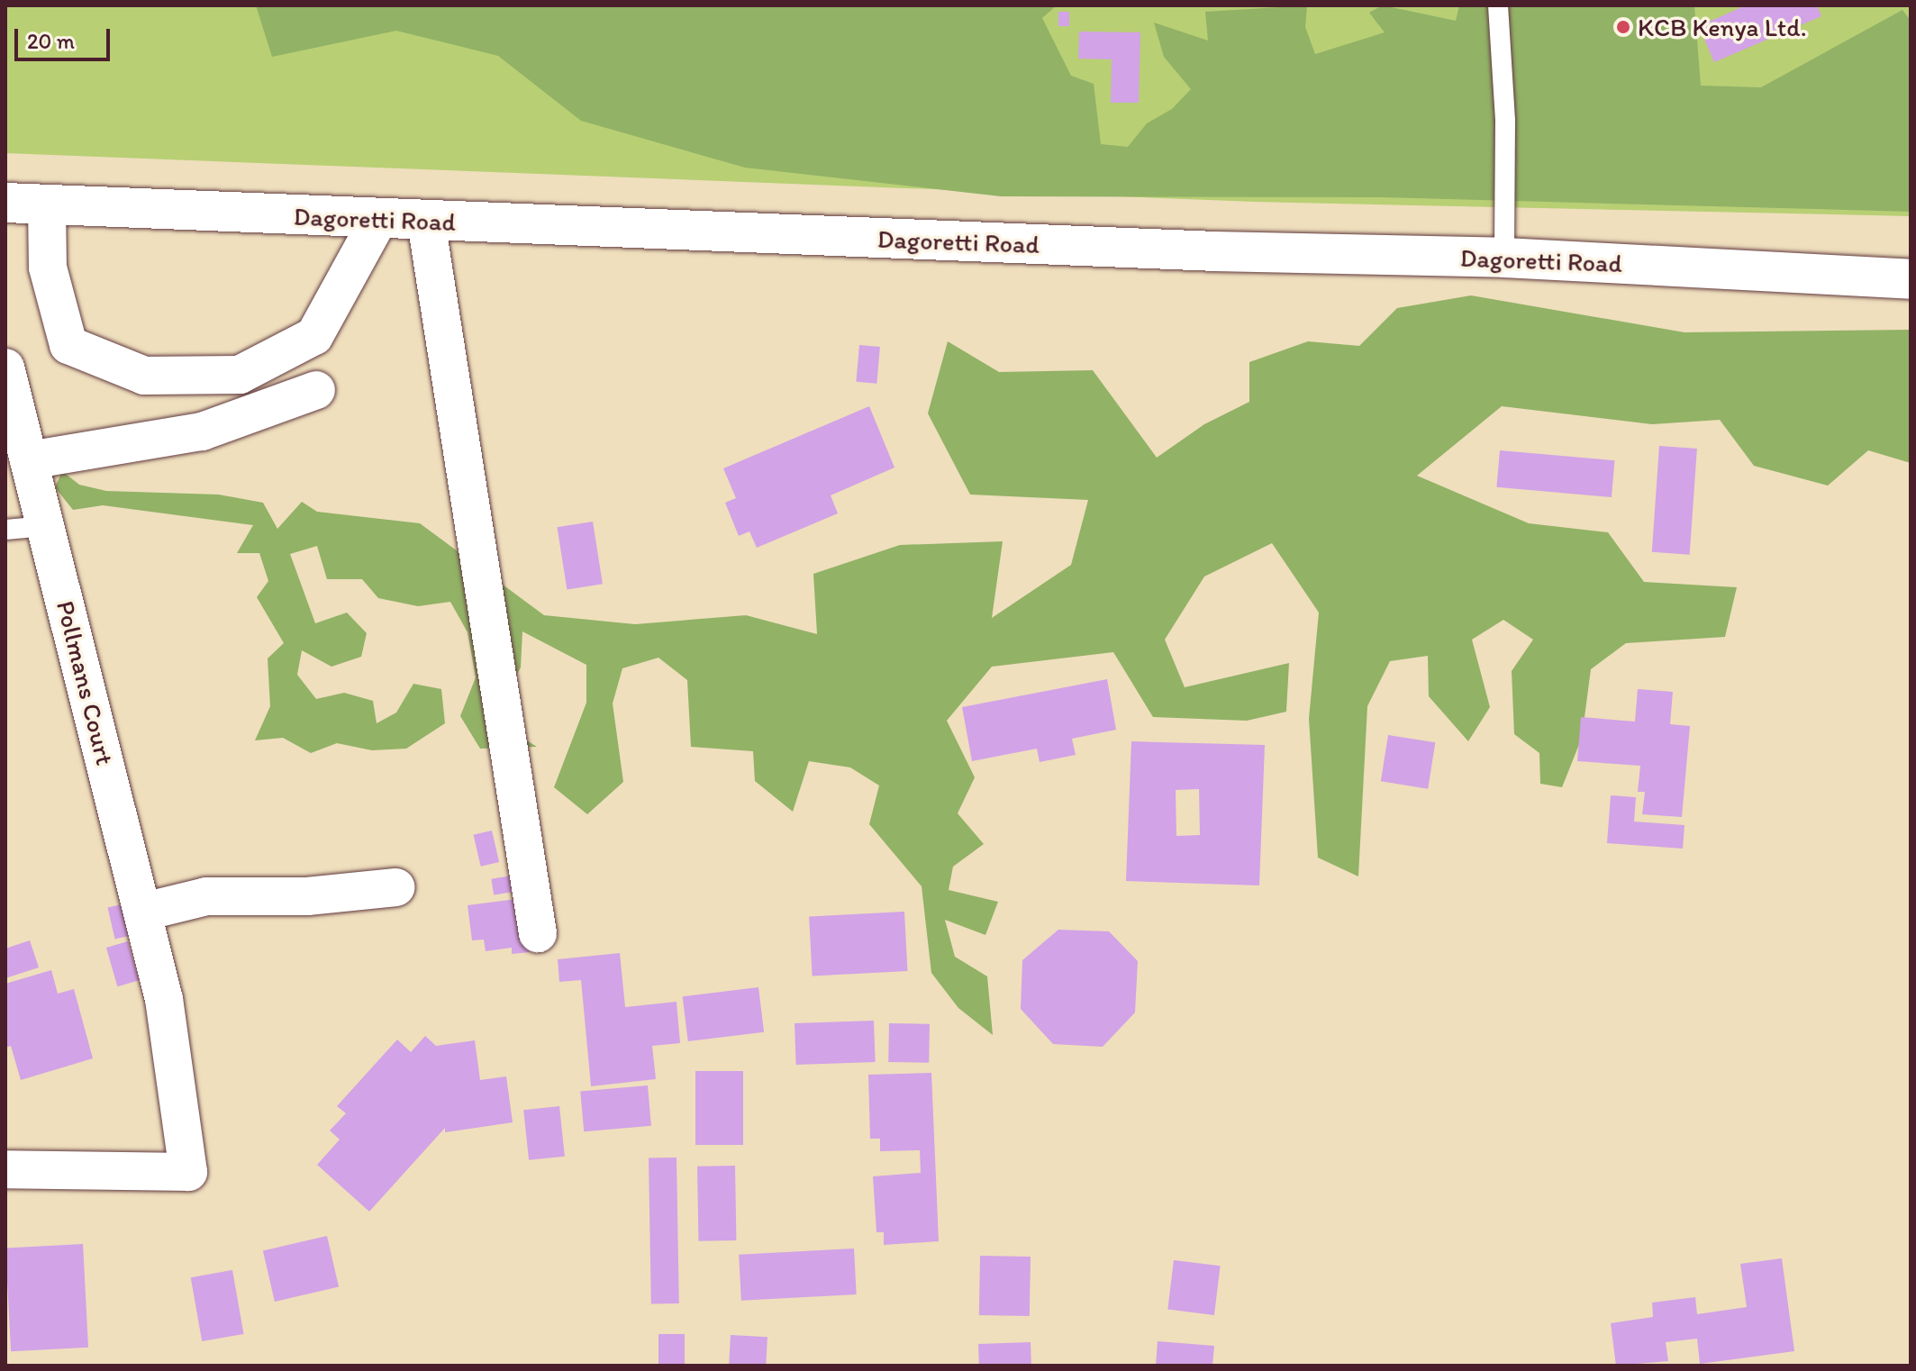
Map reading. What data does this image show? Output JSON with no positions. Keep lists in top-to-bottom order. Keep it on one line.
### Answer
{"streets":{"main road":["Dagoretti Road"],"street":["Pollmans Court"]},"places":["KCB Kenya Ltd."],"scale_bar":"20 m"}
